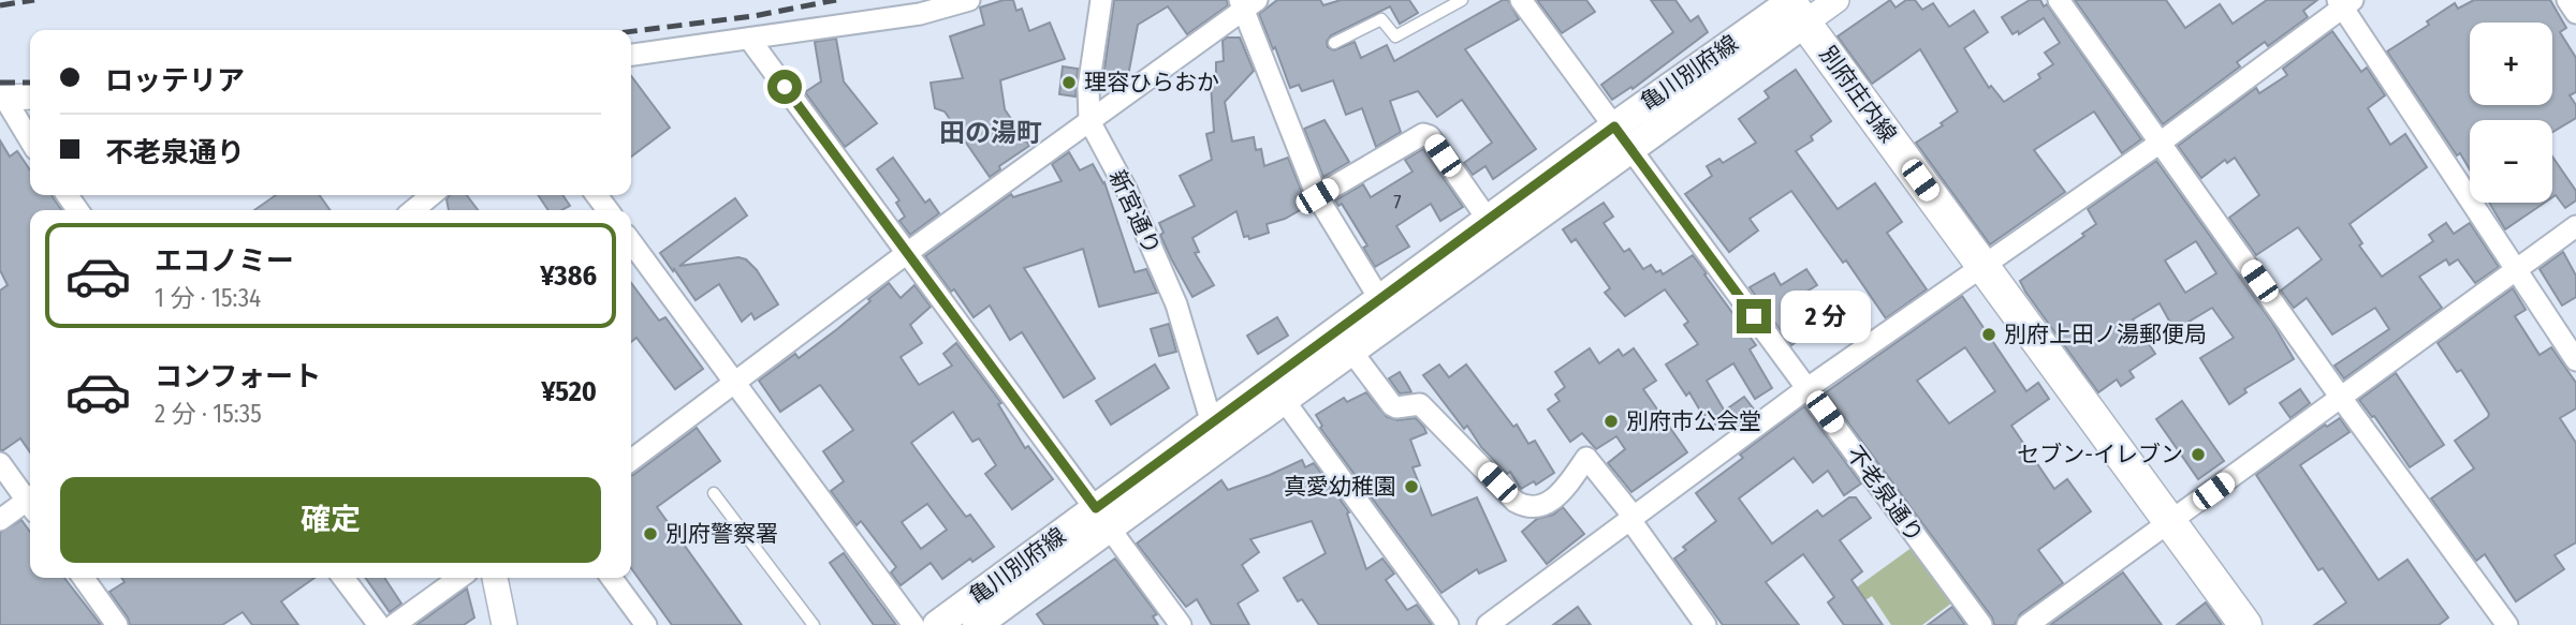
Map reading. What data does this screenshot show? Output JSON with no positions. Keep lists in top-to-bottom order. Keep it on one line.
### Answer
{"streets":{"main road":["亀川別府線","別府庄内線"],"street":["新宮通り","不老泉通り"]},"crossings":[["亀川別府線","別府庄内線"],["亀川別府線","新宮通り"],["亀川別府線","不老泉通り"]],"districts":["田の湯町"],"places":["理容ひらおか","別府上田ノ湯郵便局","別府市公会堂","セブン-イレブン","真愛幼稚園","別府警察署"],"house_numbers":["7"],"page":{"map_buttons":["+","−"],"banner":["ロッテリア","不老泉通り"],"list":[{"name":"エコノミー","note":"1 分 · 15:34","value":"¥386"},{"name":"コンフォート","note":"2 分 · 15:35","value":"¥520"}],"bubble":"2 分","buttons":"確定"}}
